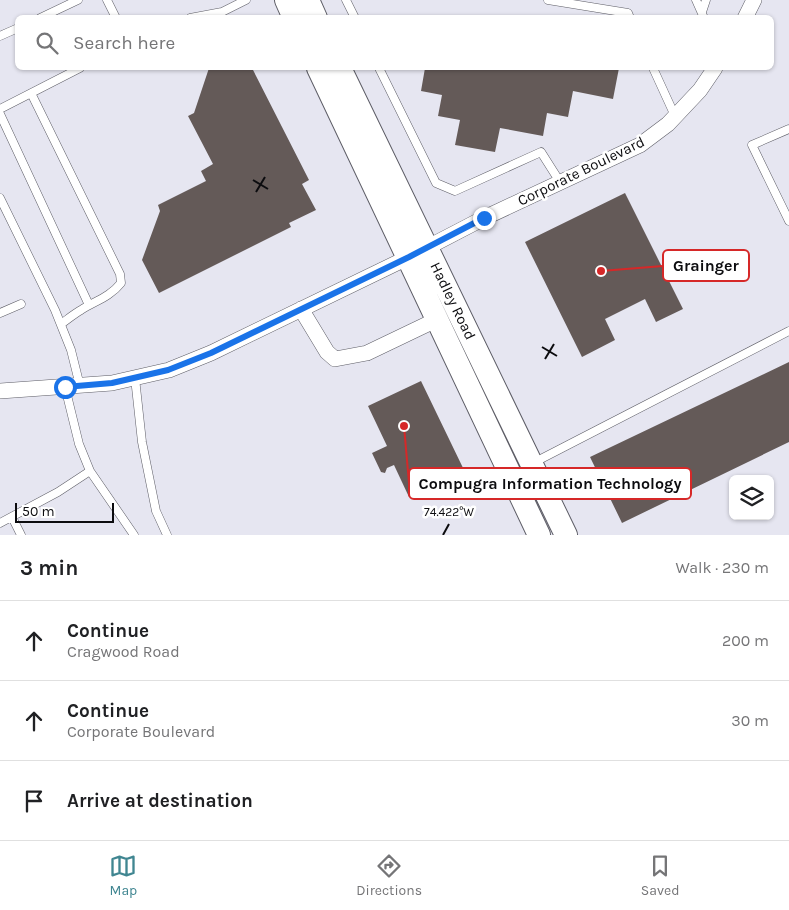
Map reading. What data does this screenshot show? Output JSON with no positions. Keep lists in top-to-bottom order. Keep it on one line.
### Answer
{"streets":{"main road":["Hadley Road"],"street":["Corporate Boulevard"]},"crossings":[["Corporate Boulevard","Hadley Road"]],"places":["Grainger","Compugra Information Technology"],"scale_bar":"50 m","page":{"search":"Search here","scale":"50 m","heading":["3 min","Walk · 230 m"],"list":[["Continue","Cragwood Road","200 m"],["Continue","Corporate Boulevard","30 m"],"Arrive at destination"],"nav":["Map","Directions","Saved"]},"coordinates":["74.422°W"]}
